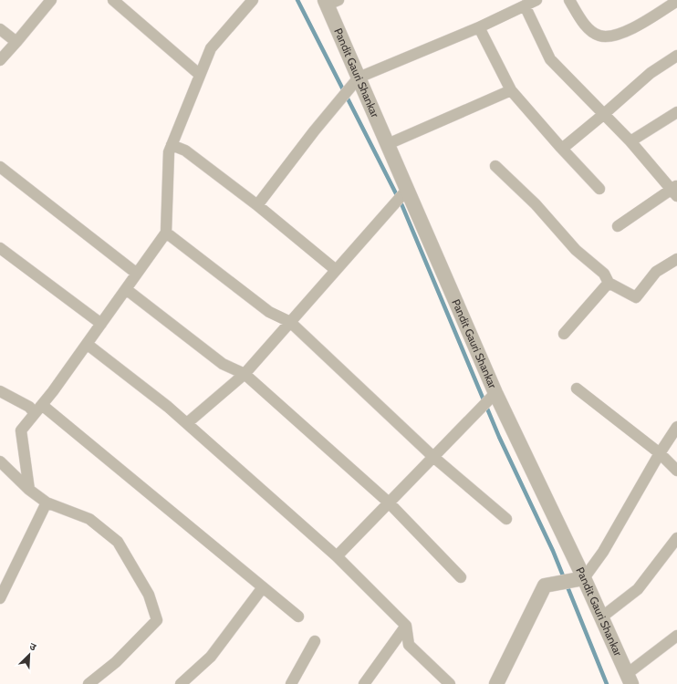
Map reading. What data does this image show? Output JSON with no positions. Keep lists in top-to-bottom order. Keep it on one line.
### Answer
{"streets":{"street":["Pandit Gauri Shankar"]},"north":"top right"}
